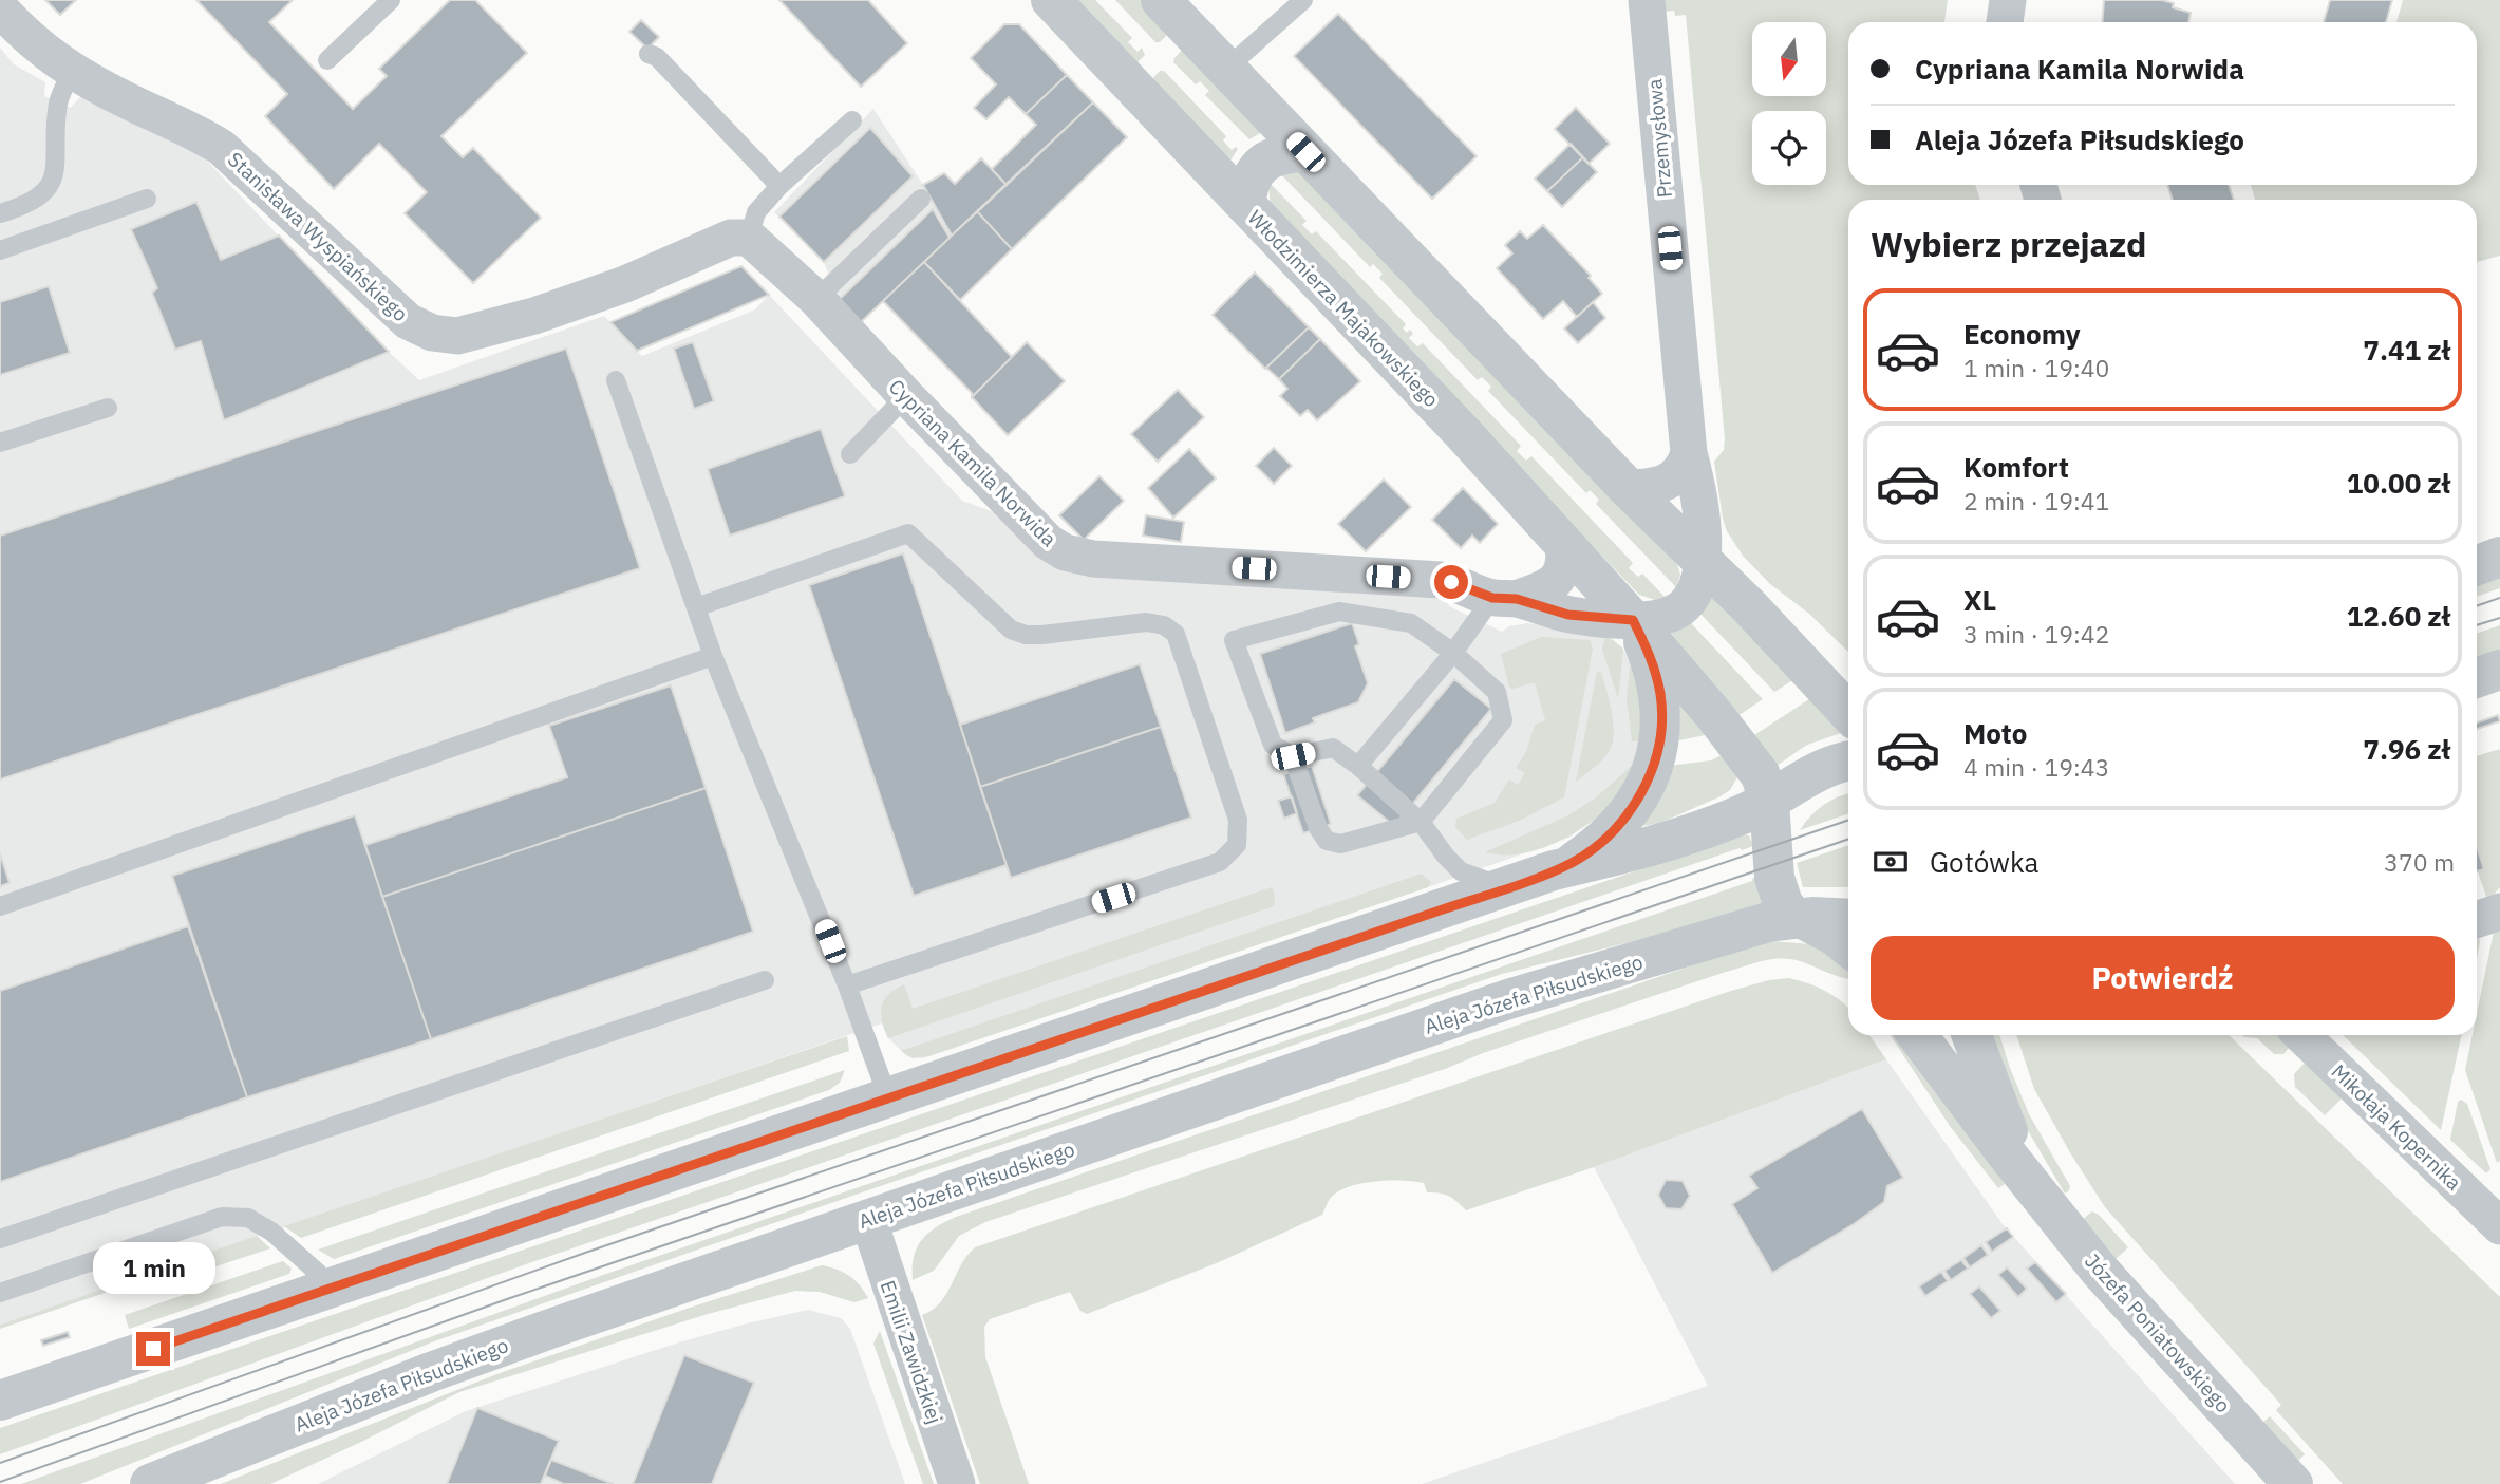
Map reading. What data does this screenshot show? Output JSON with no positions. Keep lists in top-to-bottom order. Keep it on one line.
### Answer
{"streets":{"street":["Przemysłowa","Stanisława Wyspiańskiego","Włodzimierza Majakowskiego","Cypriana Kamila Norwida","Aleja Józefa Piłsudskiego","Mikołaja Kopernika","Józefa Poniatowskiego","Emilii Zawidzkiej"]},"crossings":[["Stanisława Wyspiańskiego","Cypriana Kamila Norwida"],["Włodzimierza Majakowskiego","Cypriana Kamila Norwida"],["Włodzimierza Majakowskiego","Aleja Józefa Piłsudskiego"],["Aleja Józefa Piłsudskiego","Emilii Zawidzkiej"]],"north":"bottom","page":{"banner":["Cypriana Kamila Norwida","Aleja Józefa Piłsudskiego"],"heading":"Wybierz przejazd","list":[{"name":"Economy","note":"1 min · 19:40","value":"7.41 zł"},{"name":"Komfort","note":"2 min · 19:41","value":"10.00 zł"},{"name":"XL","note":"3 min · 19:42","value":"12.60 zł"},{"name":"Moto","note":"4 min · 19:43","value":"7.96 zł"}],"pay":["Gotówka","370 m"],"buttons":"Potwierdź","bubble":"1 min"}}
